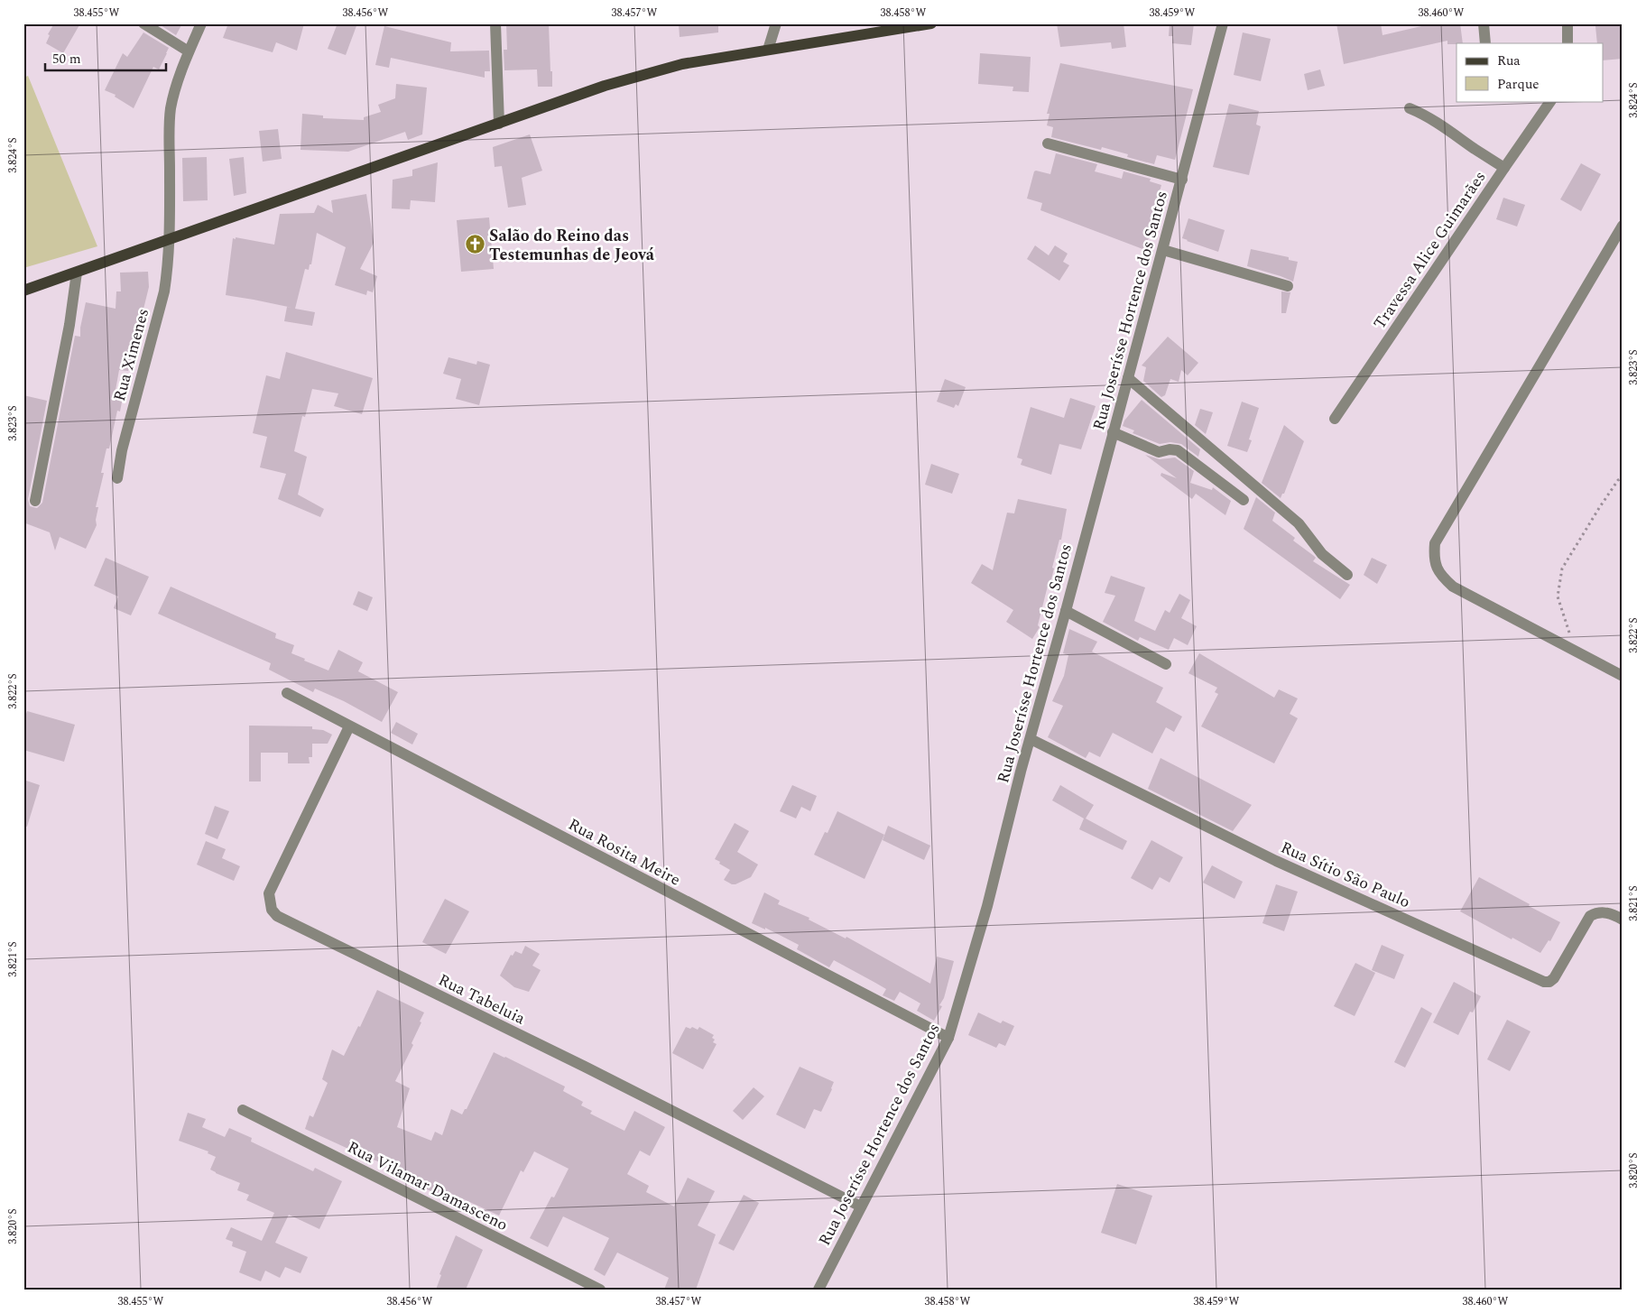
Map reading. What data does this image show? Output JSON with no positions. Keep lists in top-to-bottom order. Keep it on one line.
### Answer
{"streets":{"street":["Travessa Alice Guimarães","Rua Joserísse Hortence dos Santos","Rua Ximenes","Rua Rosita Meire","Rua Sítio São Paulo","Rua Tabeluia","Rua Vilamar Damasceno"]},"crossings":[["Rua Joserísse Hortence dos Santos","Rua Rosita Meire"],["Rua Joserísse Hortence dos Santos","Rua Sítio São Paulo"],["Rua Joserísse Hortence dos Santos","Rua Tabeluia"],["Rua Rosita Meire","Rua Tabeluia"]],"places":{"church":["Salão do Reino das Testemunhas de Jeová"]},"legend":["Rua","Parque"],"scale_bar":"50 m","coordinates":["38.455°W","38.456°W","38.457°W","38.458°W","38.459°W","38.460°W","3.824°S","3.823°S","3.822°S","3.821°S","3.820°S"]}
